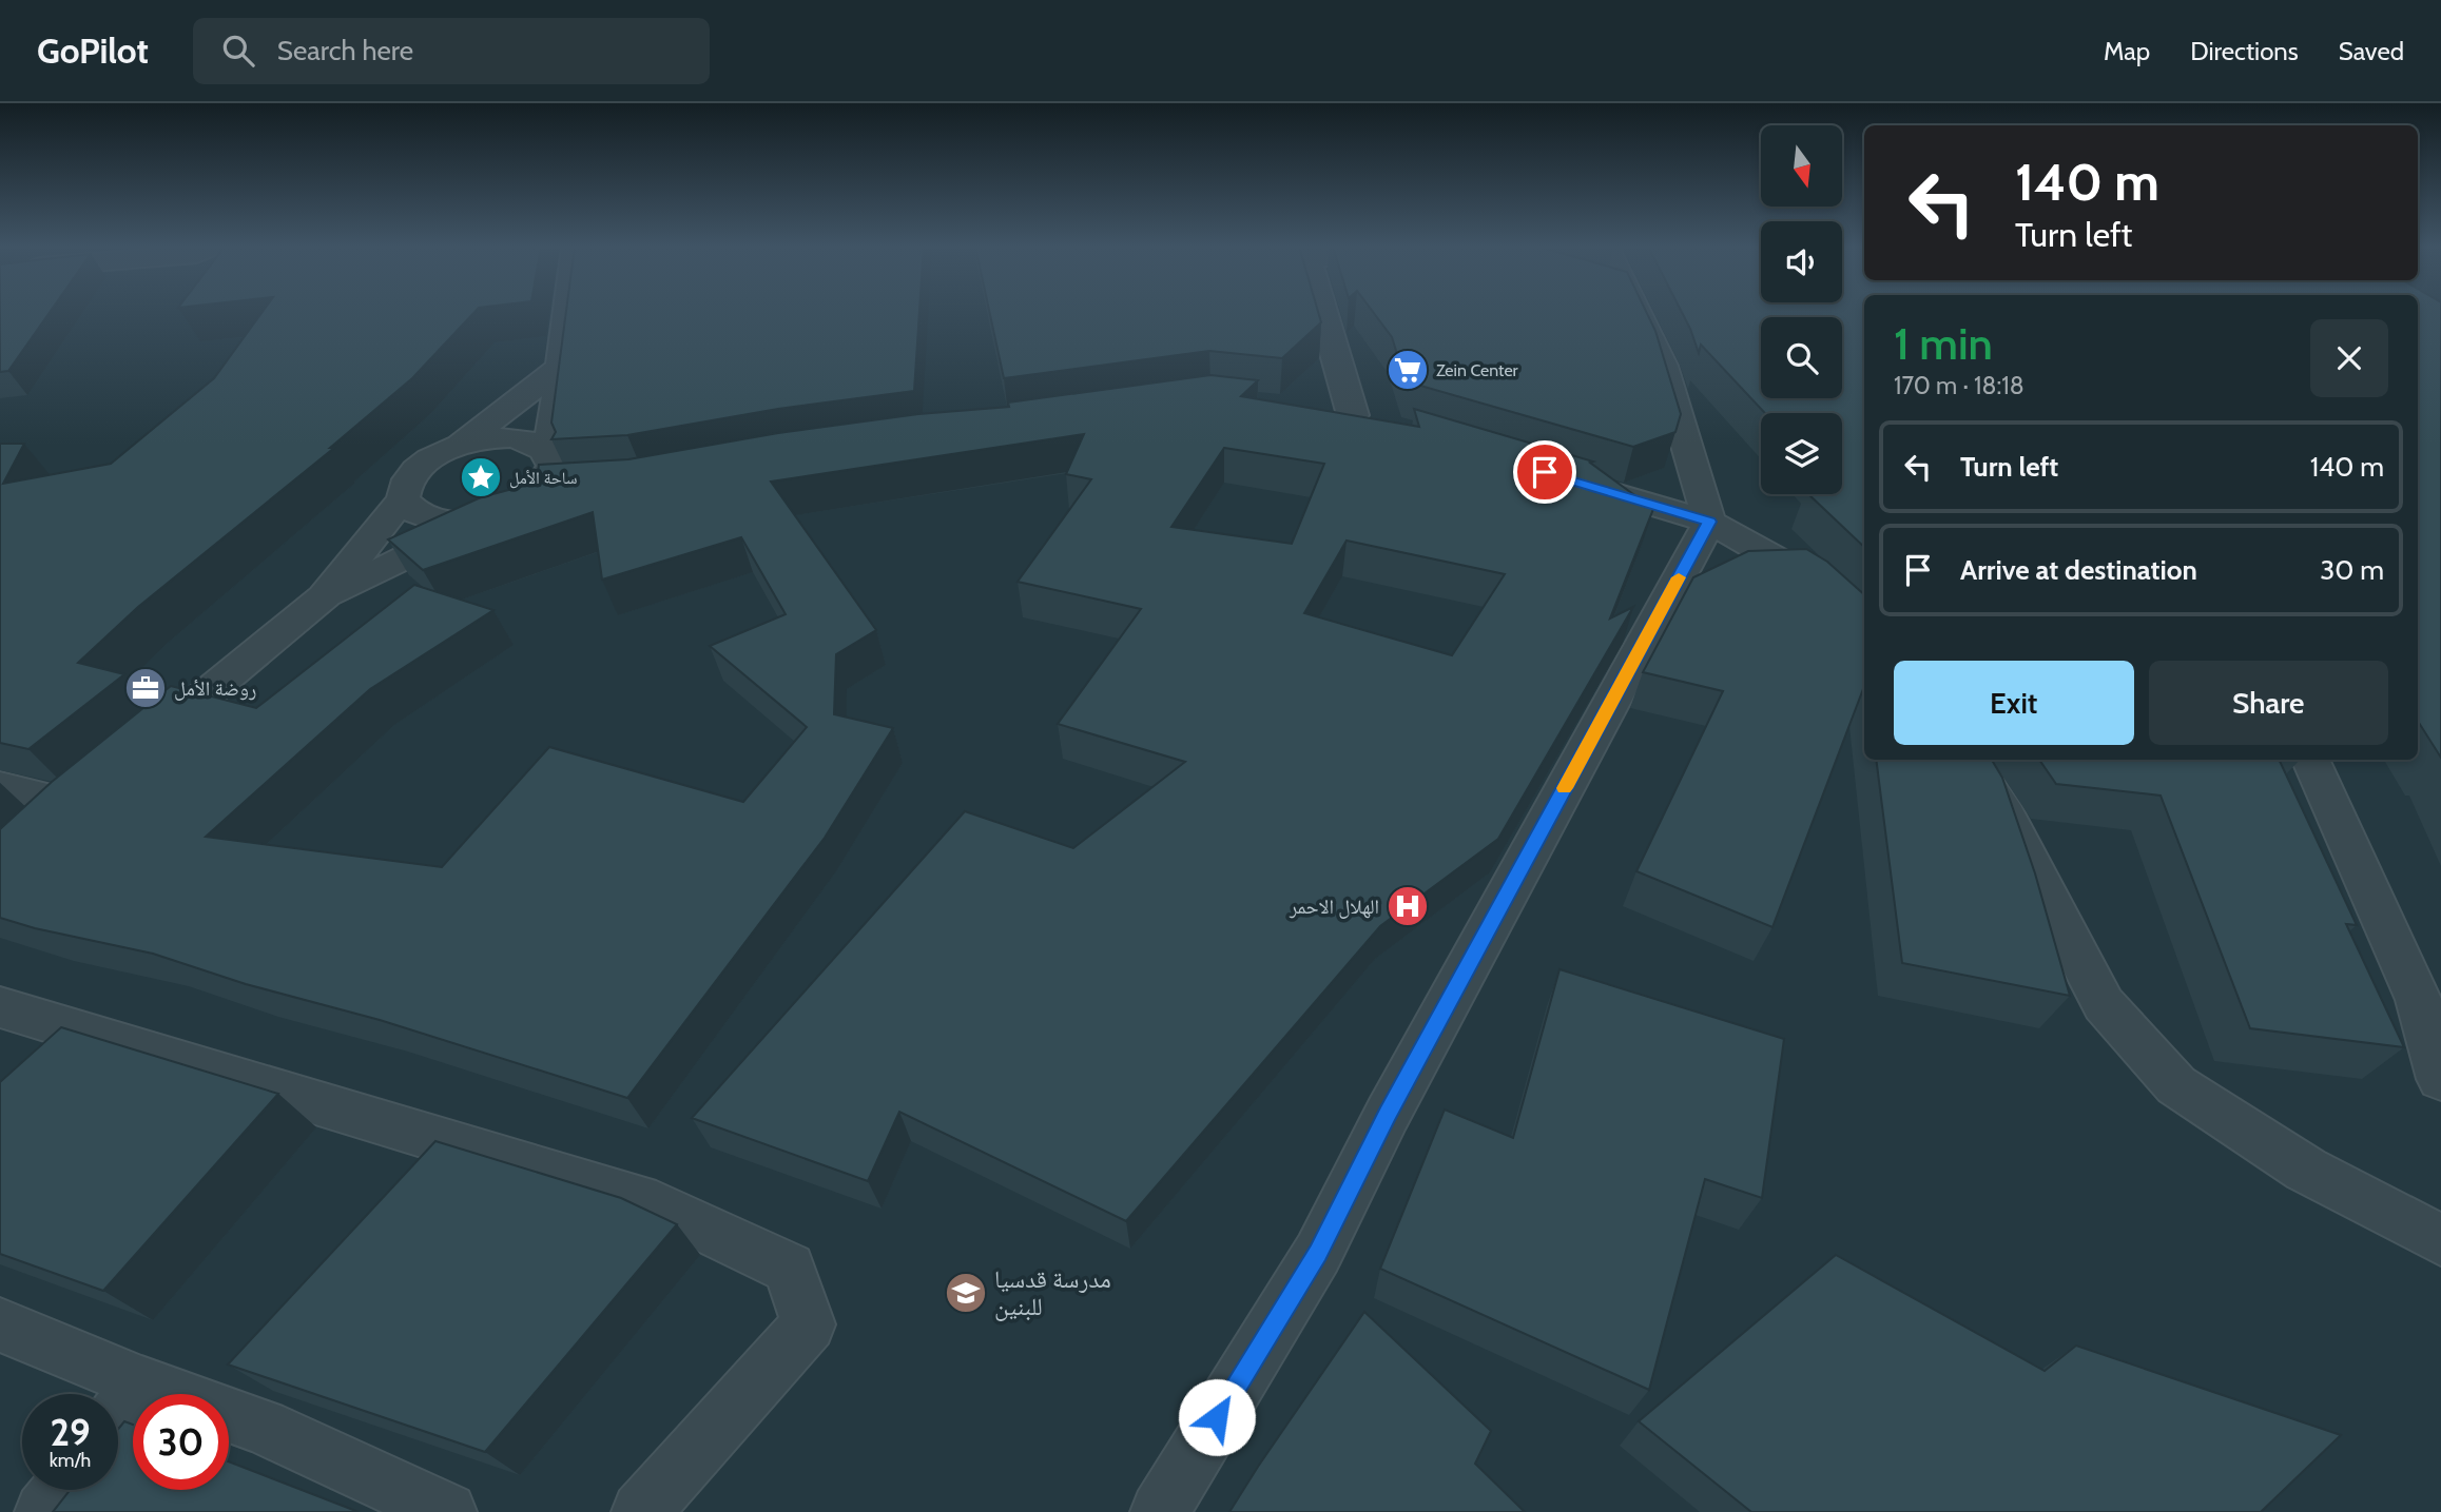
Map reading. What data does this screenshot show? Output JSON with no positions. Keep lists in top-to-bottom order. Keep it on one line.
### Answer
{"places":{"supermarket":["Zein Center"],"place":["ساحة الأمل"],"office":["روضة الأمل"],"hospital":["الهلال الاحمر"],"school or university":["مدرسة قدسيا للبنين"]},"north":"bottom","page":{"header":"GoPilot","search":"Search here","nav":["Map","Directions","Saved"],"turn":["140 m","Turn left"],"heading":["1 min","170 m · 18:18"],"list":[{"name":"Turn left","value":"140 m"},{"name":"Arrive at destination","value":"30 m"}],"buttons":["Exit","Share"],"speed":"29 km/h","limit":"30"}}
